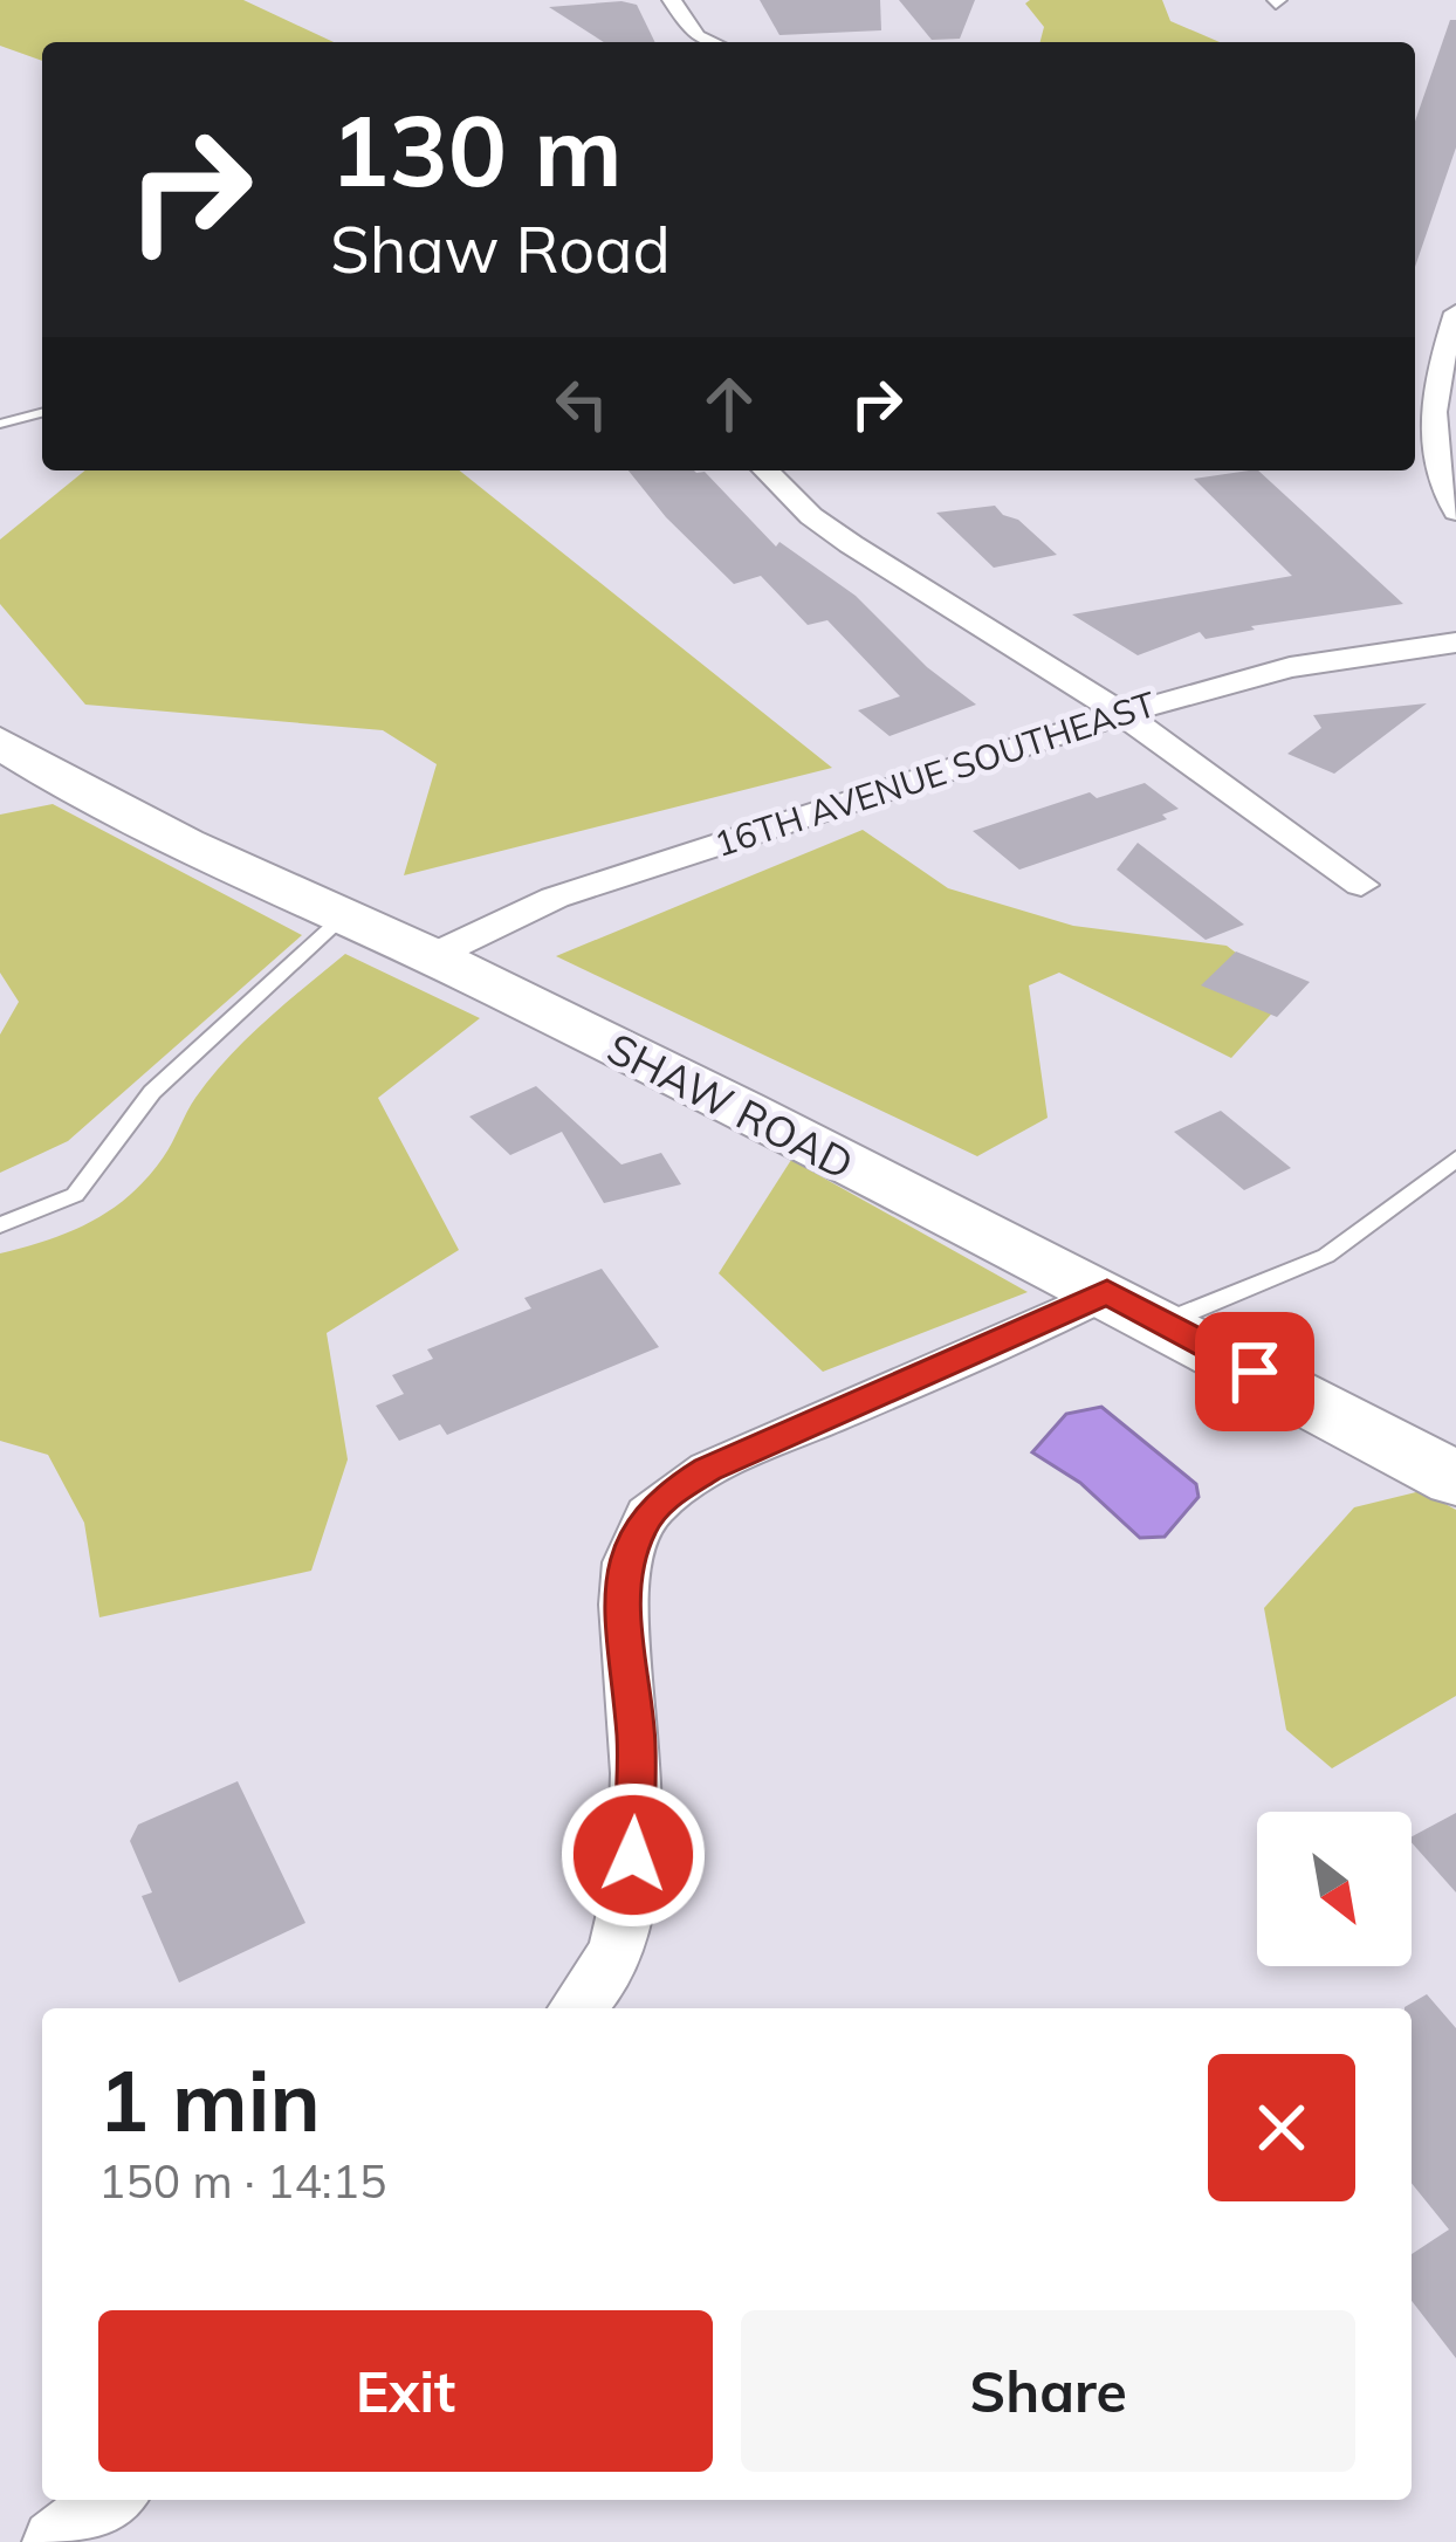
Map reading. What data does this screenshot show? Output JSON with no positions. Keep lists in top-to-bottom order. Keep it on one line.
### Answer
{"streets":{"main road":["SHAW ROAD"],"street":["16TH AVENUE SOUTHEAST"]},"crossings":[["16TH AVENUE SOUTHEAST","SHAW ROAD"]],"north":"bottom right","page":{"turn":["130 m","Shaw Road"],"heading":["1 min","150 m · 14:15"],"buttons":["Exit","Share"]}}
